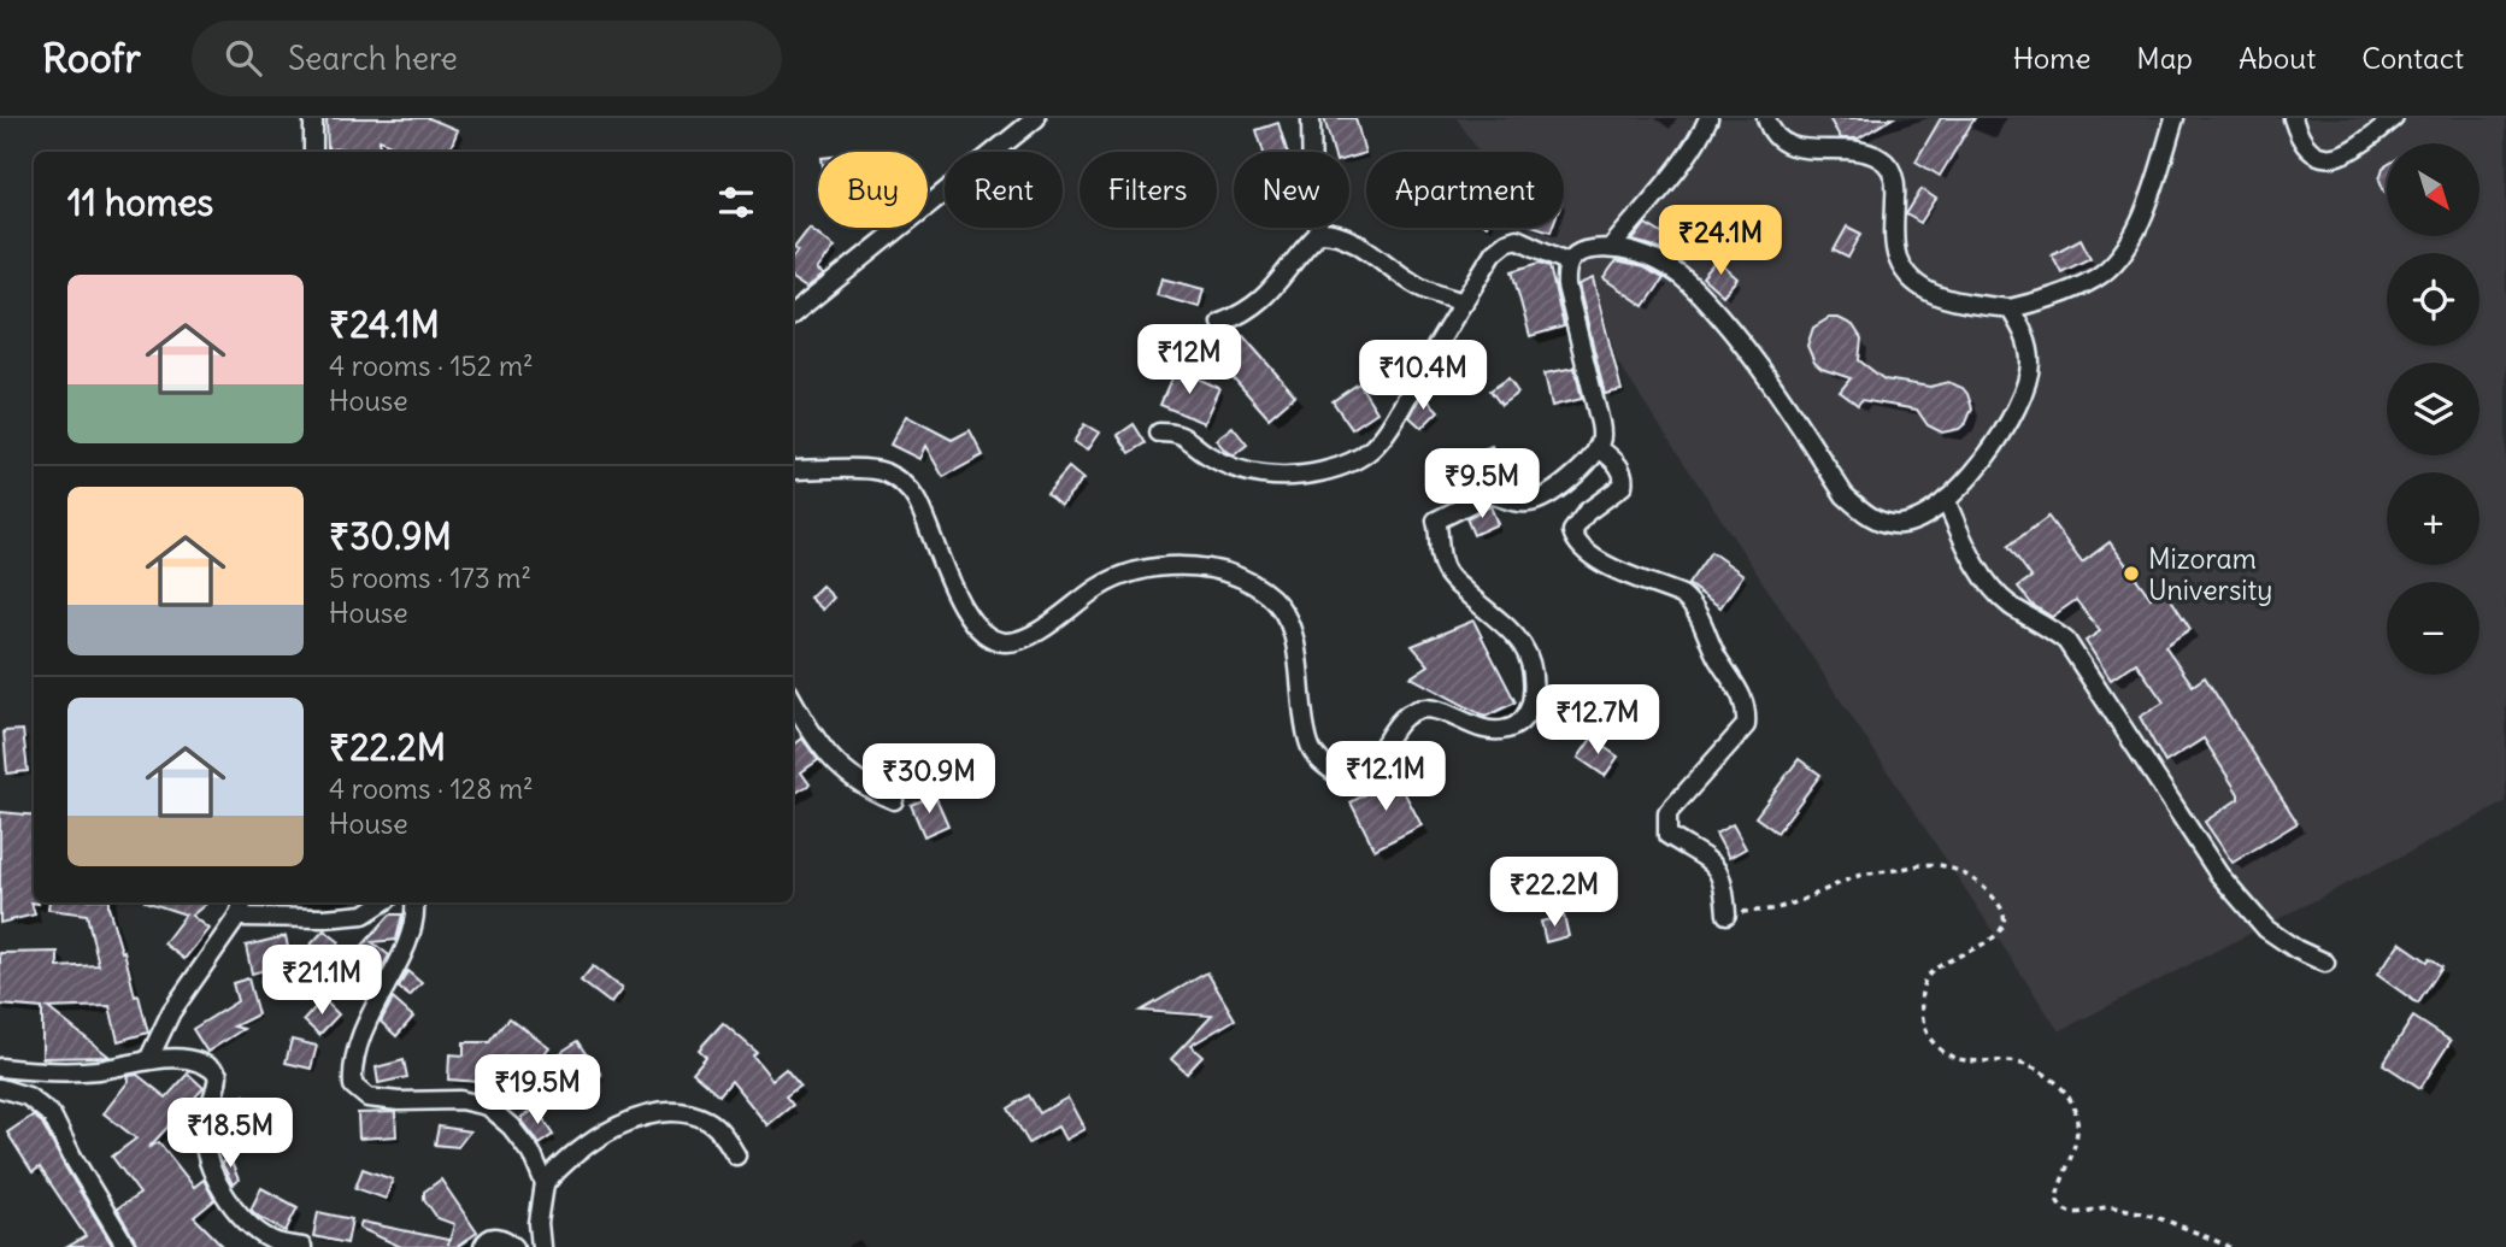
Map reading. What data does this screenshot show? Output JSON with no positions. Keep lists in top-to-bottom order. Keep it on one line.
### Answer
{"places":["Mizoram University"],"north":"bottom right","page":{"header":"Roofr","search":"Search here","nav":["Home","Map","About","Contact"],"map_buttons":["+","−"],"chip":["Buy","Rent","Filters","New","Apartment"],"heading":"11 homes","price":["₹24.1M","₹12M","₹10.4M","₹9.5M","₹12.7M","₹12.1M","₹30.9M","₹22.2M","₹21.1M","₹19.5M","₹18.5M"],"list":[{"name":"₹24.1M","note":"4 rooms · 152 m² · House"},{"name":"₹30.9M","note":"5 rooms · 173 m² · House"},{"name":"₹22.2M","note":"4 rooms · 128 m² · House"}]}}
